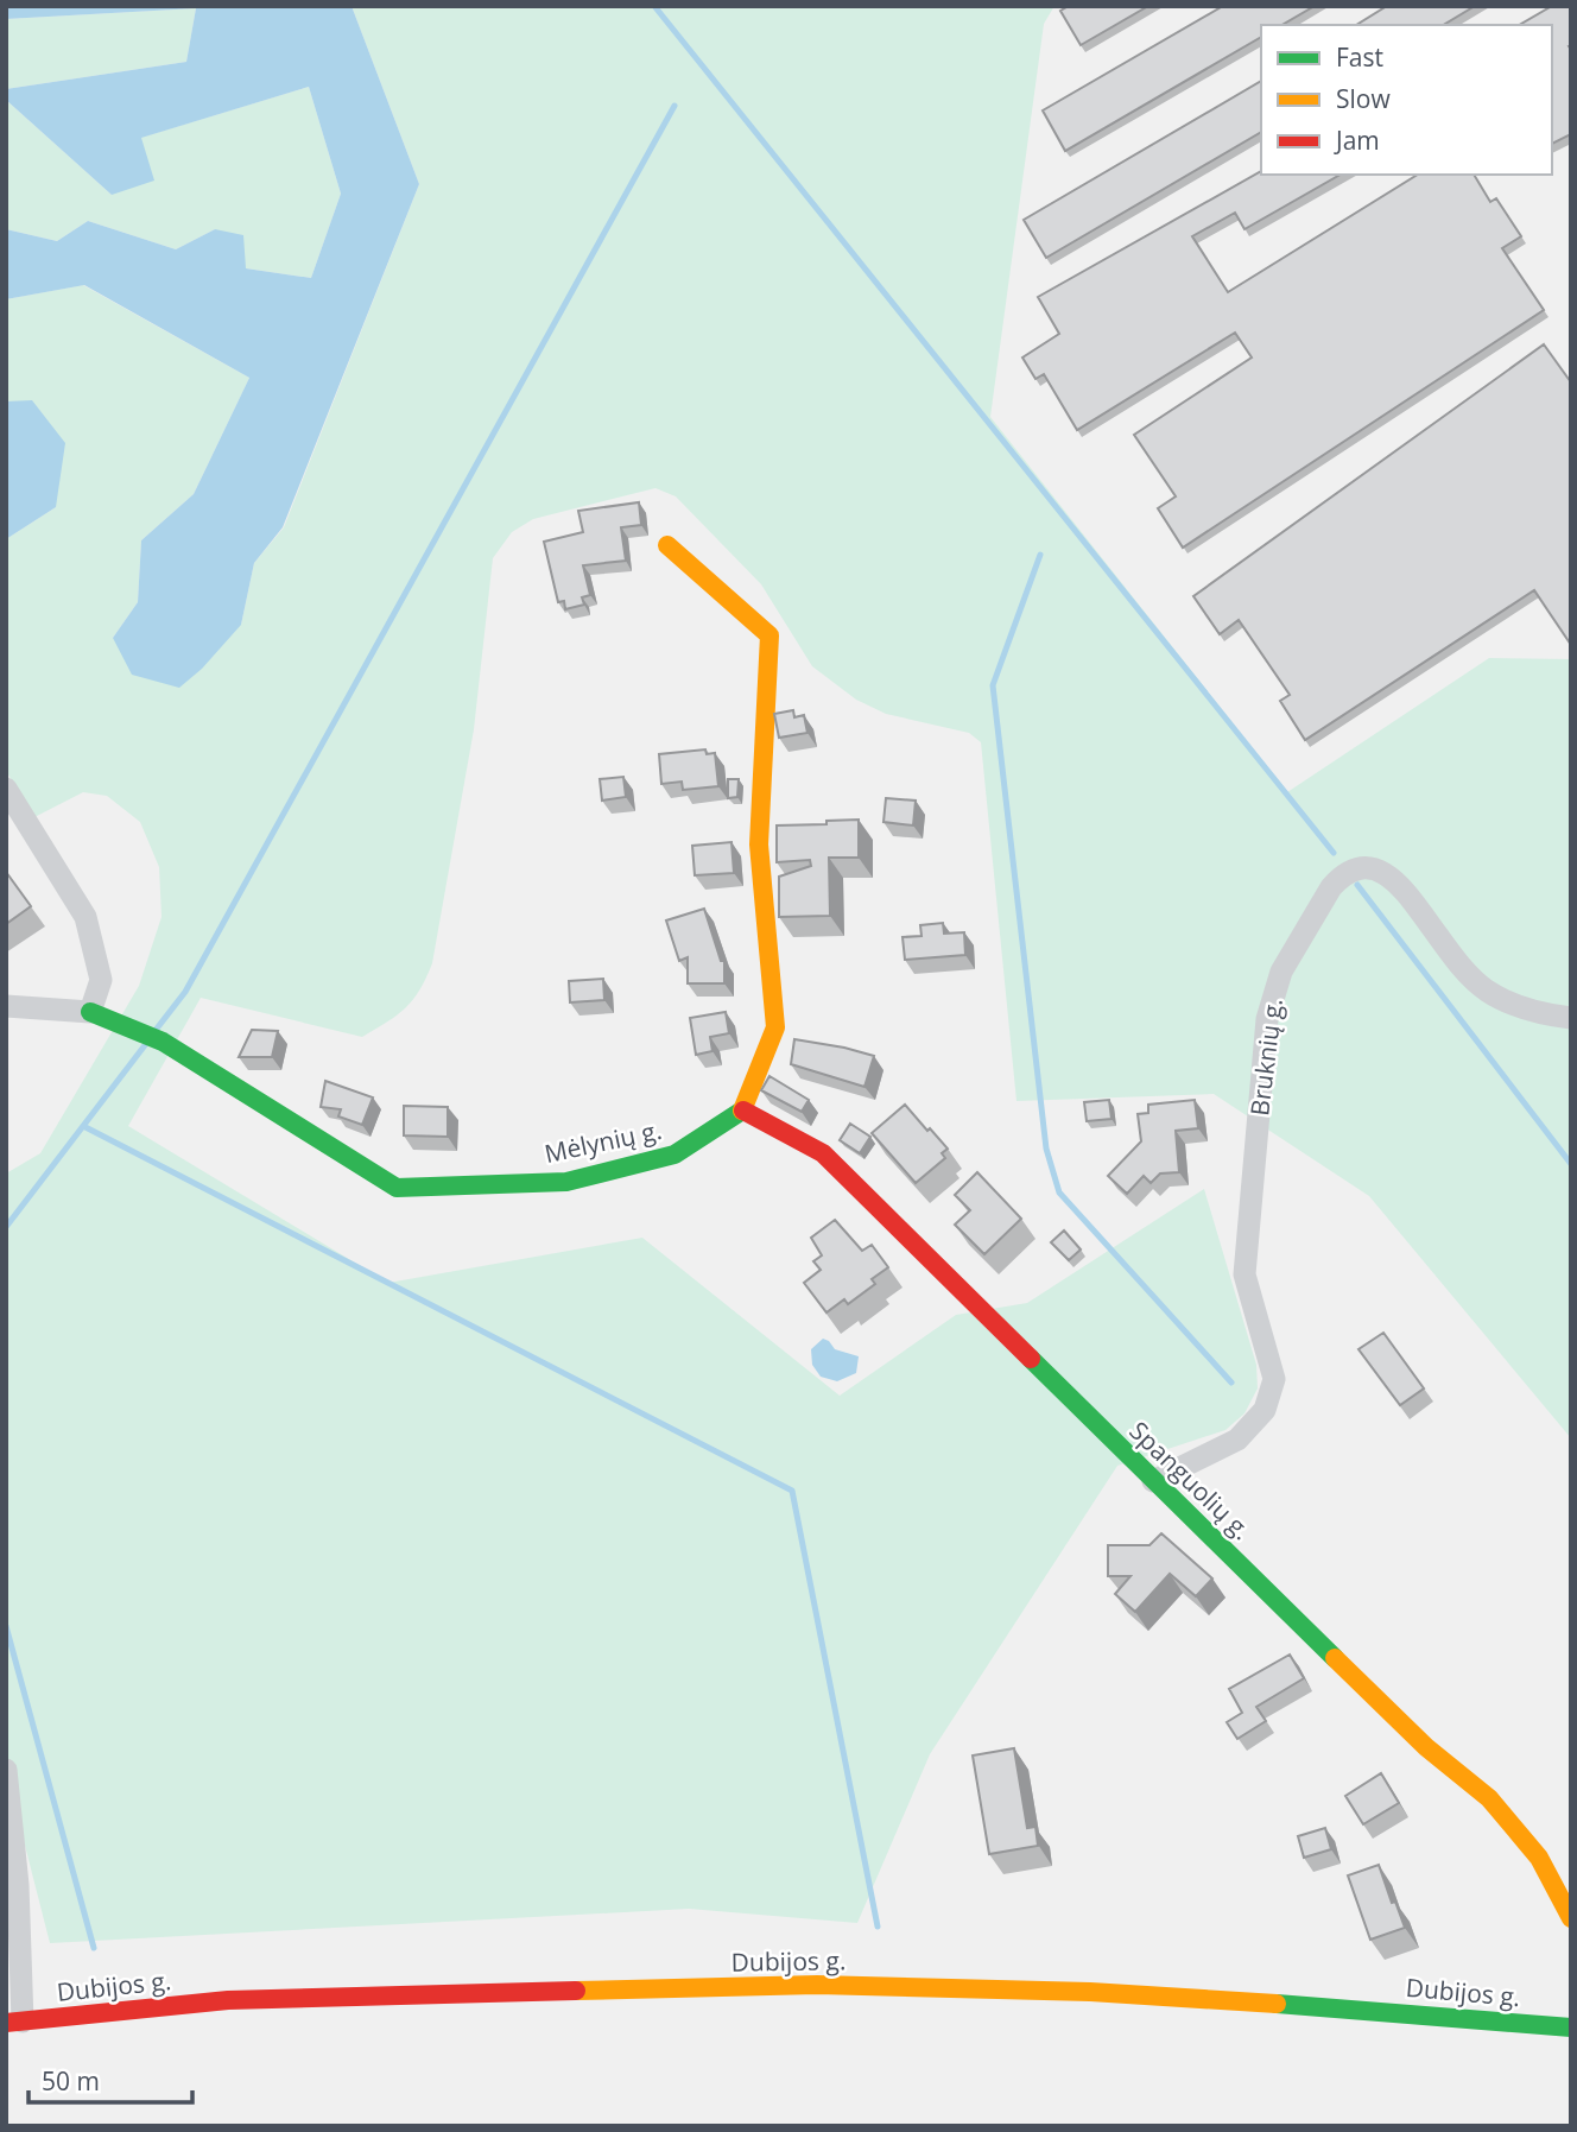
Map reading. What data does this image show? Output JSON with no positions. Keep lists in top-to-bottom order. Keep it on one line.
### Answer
{"streets":{"street":["Bruknių g.","Mėlynių g.","Spanguolių g.","Dubijos g."]},"crossings":[["Bruknių g.","Spanguolių g."],["Mėlynių g.","Spanguolių g."]],"legend":["Fast","Slow","Jam"],"scale_bar":"50 m"}
